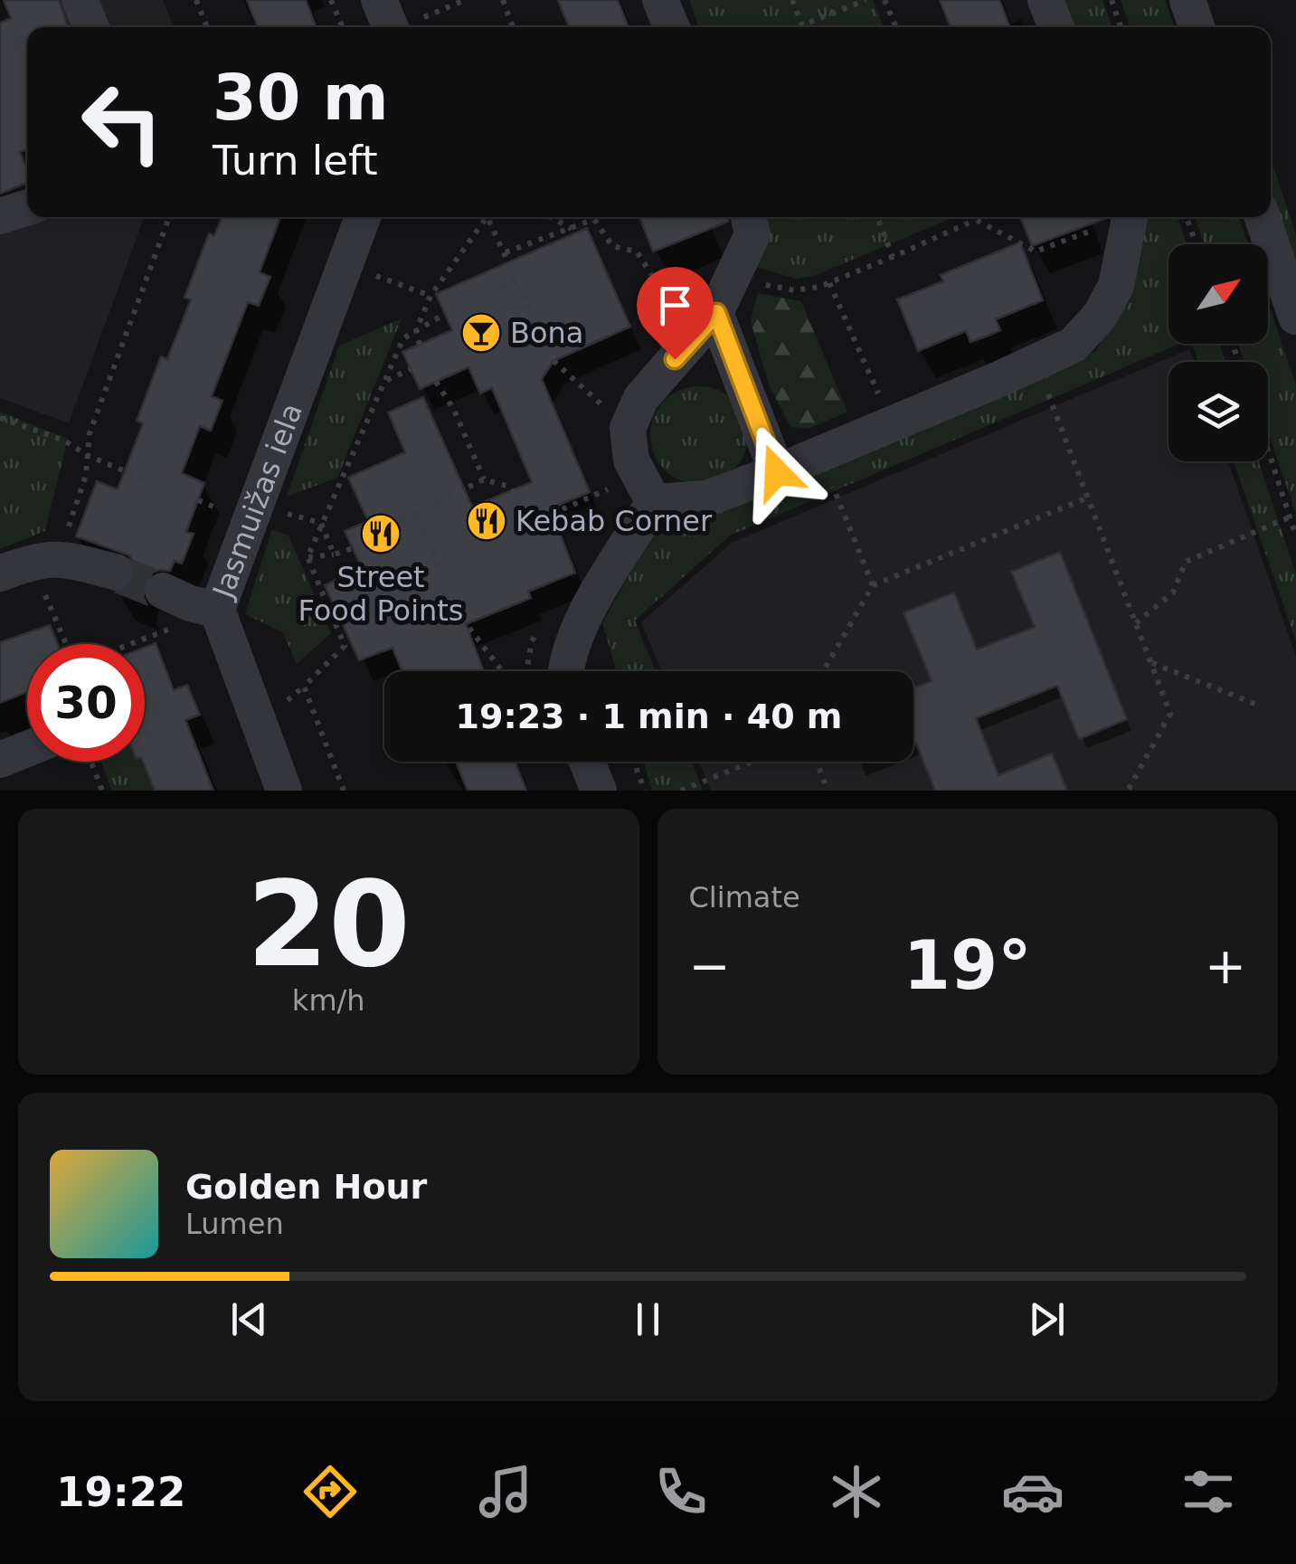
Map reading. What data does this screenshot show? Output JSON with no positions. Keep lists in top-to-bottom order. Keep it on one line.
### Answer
{"streets":{"street":["Jasmuižas iela"]},"places":{"bar":["Bona"],"restaurant":["Kebab Corner","Street Food Points"]},"north":"top right","page":{"turn":["30 m","Turn left"],"limit":"30","trip":"19:23 · 1 min · 40 m","tile":[["20","km/h"],"Climate"],"heat":["−","19°","+"],"song":["Golden Hour","Lumen"],"tabs":"19:22"}}
